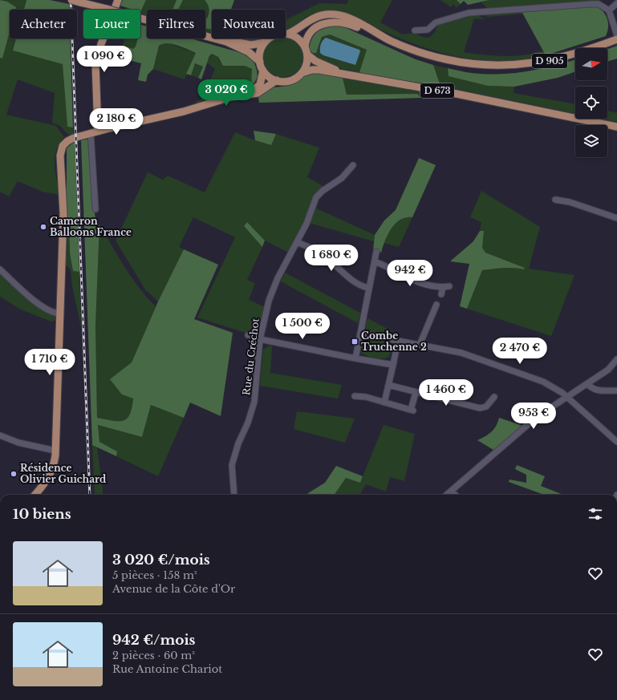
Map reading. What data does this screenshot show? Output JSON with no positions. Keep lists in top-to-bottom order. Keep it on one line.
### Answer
{"streets":{"main road":["D 905","D 673"],"street":["Rue du Créchot"]},"crossings":[["D 905","D 673"]],"places":{"other":["Cameron Balloons France","Résidence Olivier Guichard"],"transit":["Combe Truchenne 2"]},"north":"right","page":{"chip":["Acheter","Louer","Filtres","Nouveau"],"price":["1 090 €","3 020 €","2 180 €","1 680 €","942 €","1 500 €","2 470 €","1 710 €","1 460 €","953 €"],"heading":"10 biens","list":[{"name":"3 020 €/mois","note":"5 pièces · 158 m² · Avenue de la Côte d'Or"},{"name":"942 €/mois","note":"2 pièces · 60 m² · Rue Antoine Chariot"}]}}
